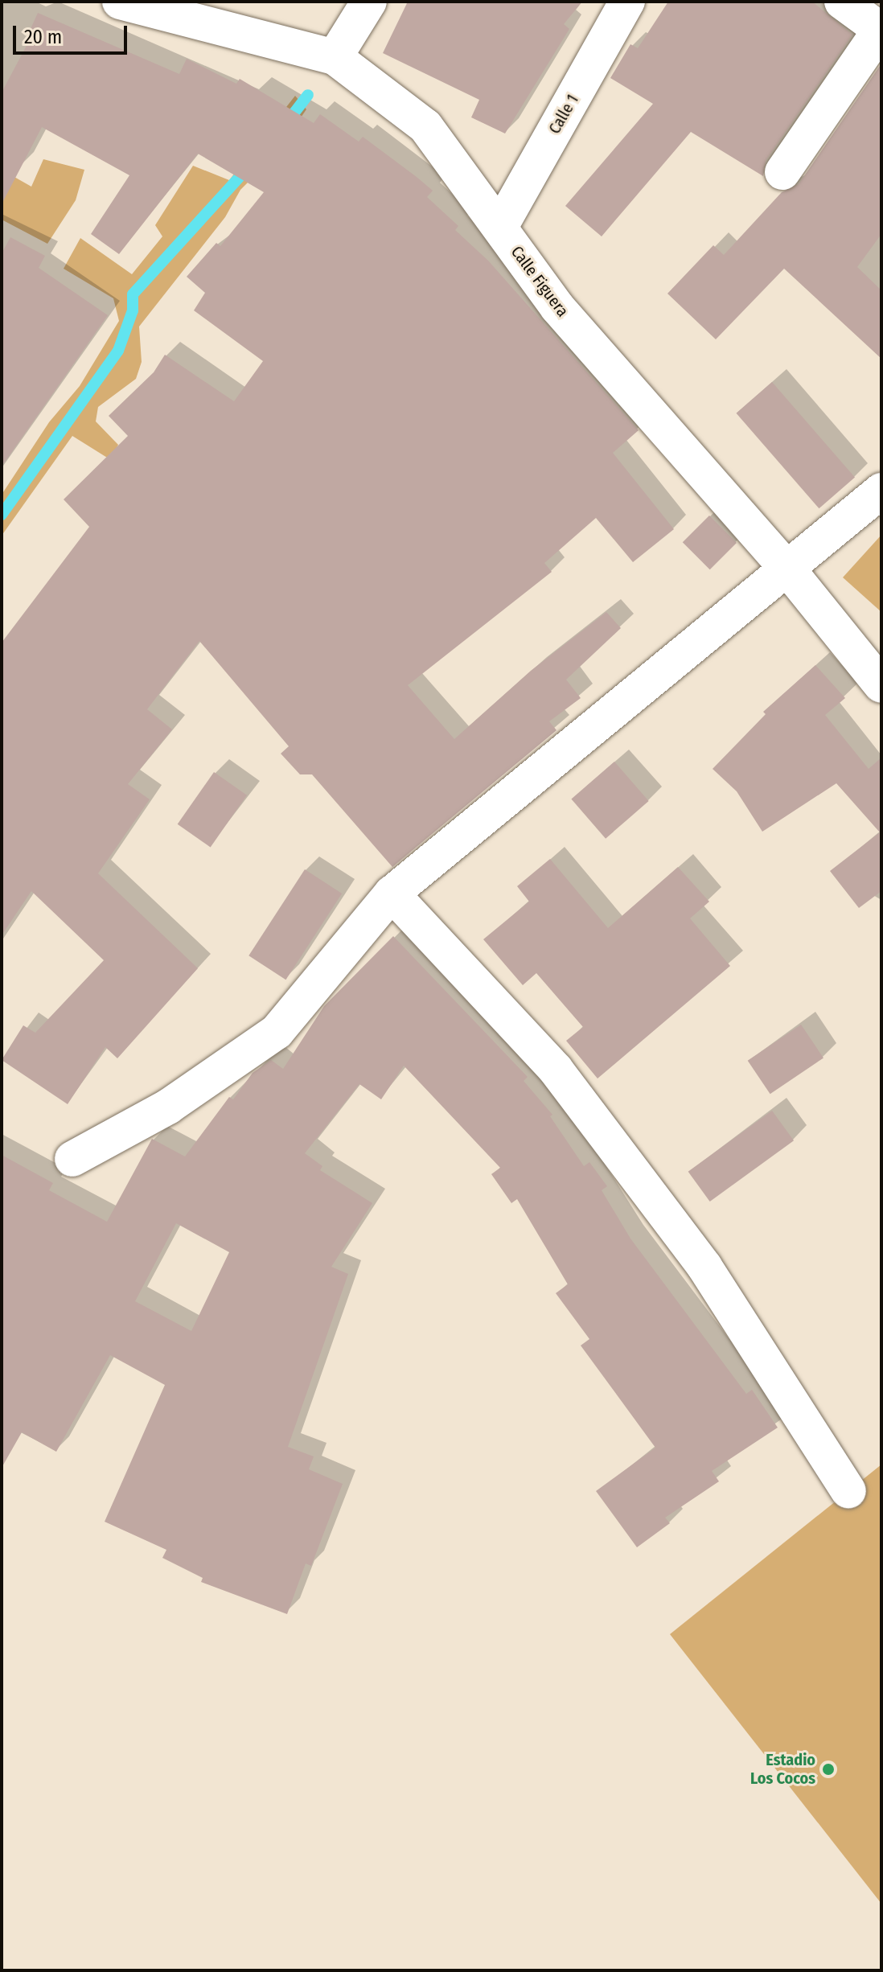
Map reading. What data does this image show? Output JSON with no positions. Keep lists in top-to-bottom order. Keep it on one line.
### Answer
{"streets":{"street":["Calle 1","Calle Figuera"]},"crossings":[["Calle 1","Calle Figuera"]],"places":["Estadio Los Cocos"],"scale_bar":"20 m"}
